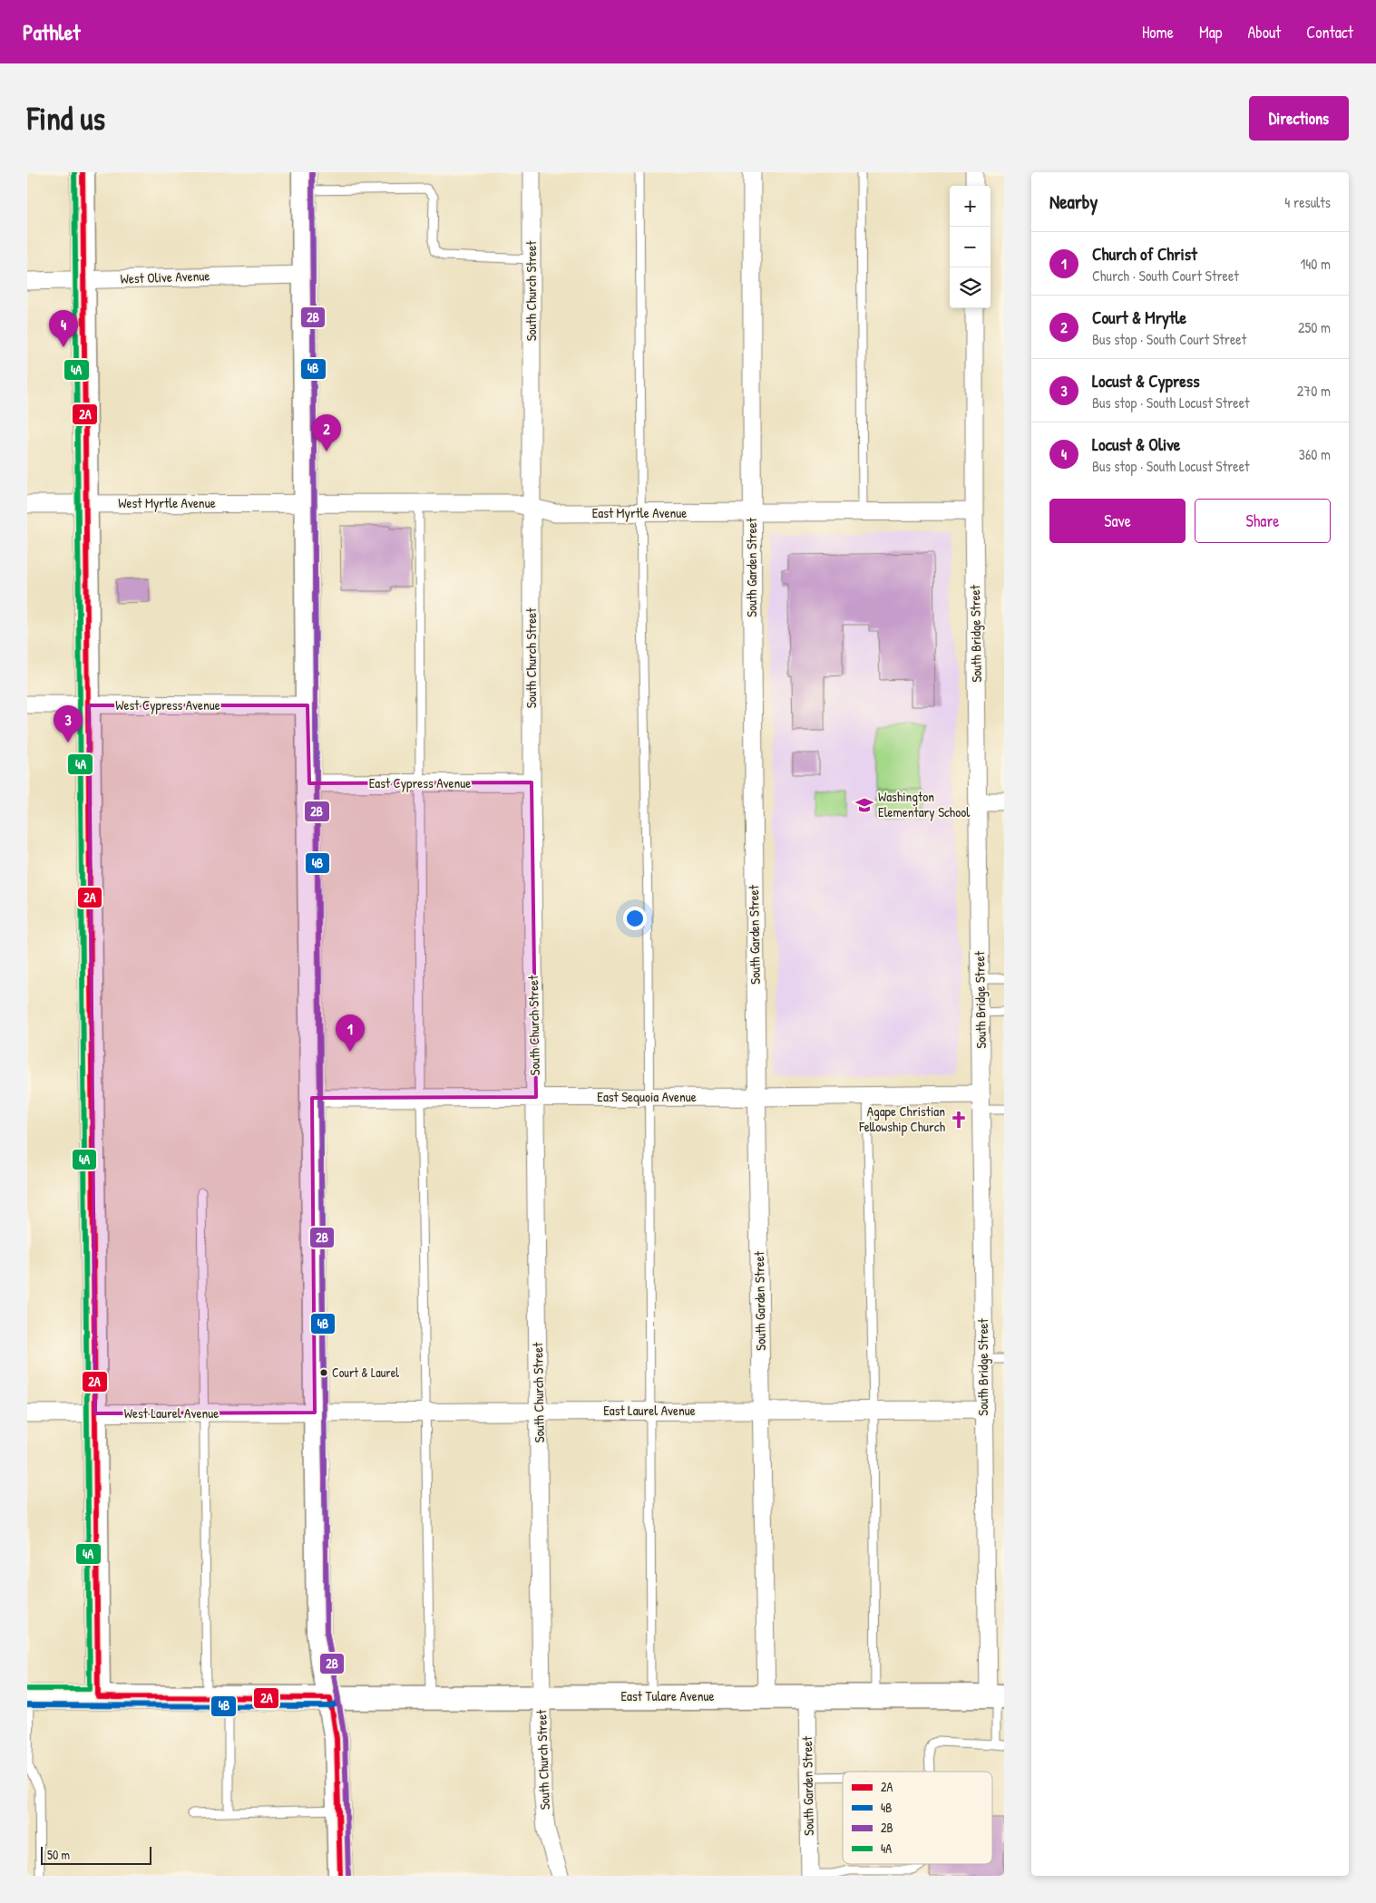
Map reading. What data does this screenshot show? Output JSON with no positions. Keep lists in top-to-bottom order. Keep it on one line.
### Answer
{"streets":{"street":["West Olive Avenue","South Church Street","West Myrtle Avenue","East Myrtle Avenue","South Garden Street","South Bridge Street","West Cypress Avenue","East Cypress Avenue","East Sequoia Avenue","East Laurel Avenue","West Laurel Avenue","East Tulare Avenue"]},"crossings":[["South Church Street","East Myrtle Avenue"],["South Church Street","East Cypress Avenue"],["South Church Street","East Sequoia Avenue"],["South Church Street","East Laurel Avenue"],["South Church Street","East Tulare Avenue"],["West Myrtle Avenue","East Myrtle Avenue"],["East Myrtle Avenue","South Garden Street"],["East Myrtle Avenue","South Bridge Street"],["South Garden Street","East Sequoia Avenue"],["South Garden Street","East Laurel Avenue"],["South Garden Street","East Tulare Avenue"],["South Bridge Street","East Sequoia Avenue"],["South Bridge Street","East Laurel Avenue"],["South Bridge Street","East Tulare Avenue"],["East Laurel Avenue","West Laurel Avenue"]],"places":{"school or university":["Washington Elementary School"],"church":["Agape Christian Fellowship Church"],"other":["Court & Laurel"]},"lines":["transit line 2A","transit line 4B","transit line 2B","transit line 4A"],"legend":["2A","4B","2B","4A"],"scale_bar":"50 m","page":{"header":"Pathlet","nav":["Home","Map","About","Contact"],"buttons":["Directions",["Save","Share"]],"title":"Find us","heading":["Nearby","4 results"],"map_buttons":["+","−"],"list":[{"mark":"1","name":"Church of Christ","note":"Church · South Court Street","value":"140 m"},{"mark":"2","name":"Court & Mrytle","note":"Bus stop · South Court Street","value":"250 m"},{"mark":"3","name":"Locust & Cypress","note":"Bus stop · South Locust Street","value":"270 m"},{"mark":"4","name":"Locust & Olive","note":"Bus stop · South Locust Street","value":"360 m"}],"pins":["4","2","3","1"],"scale":"50 m"}}
